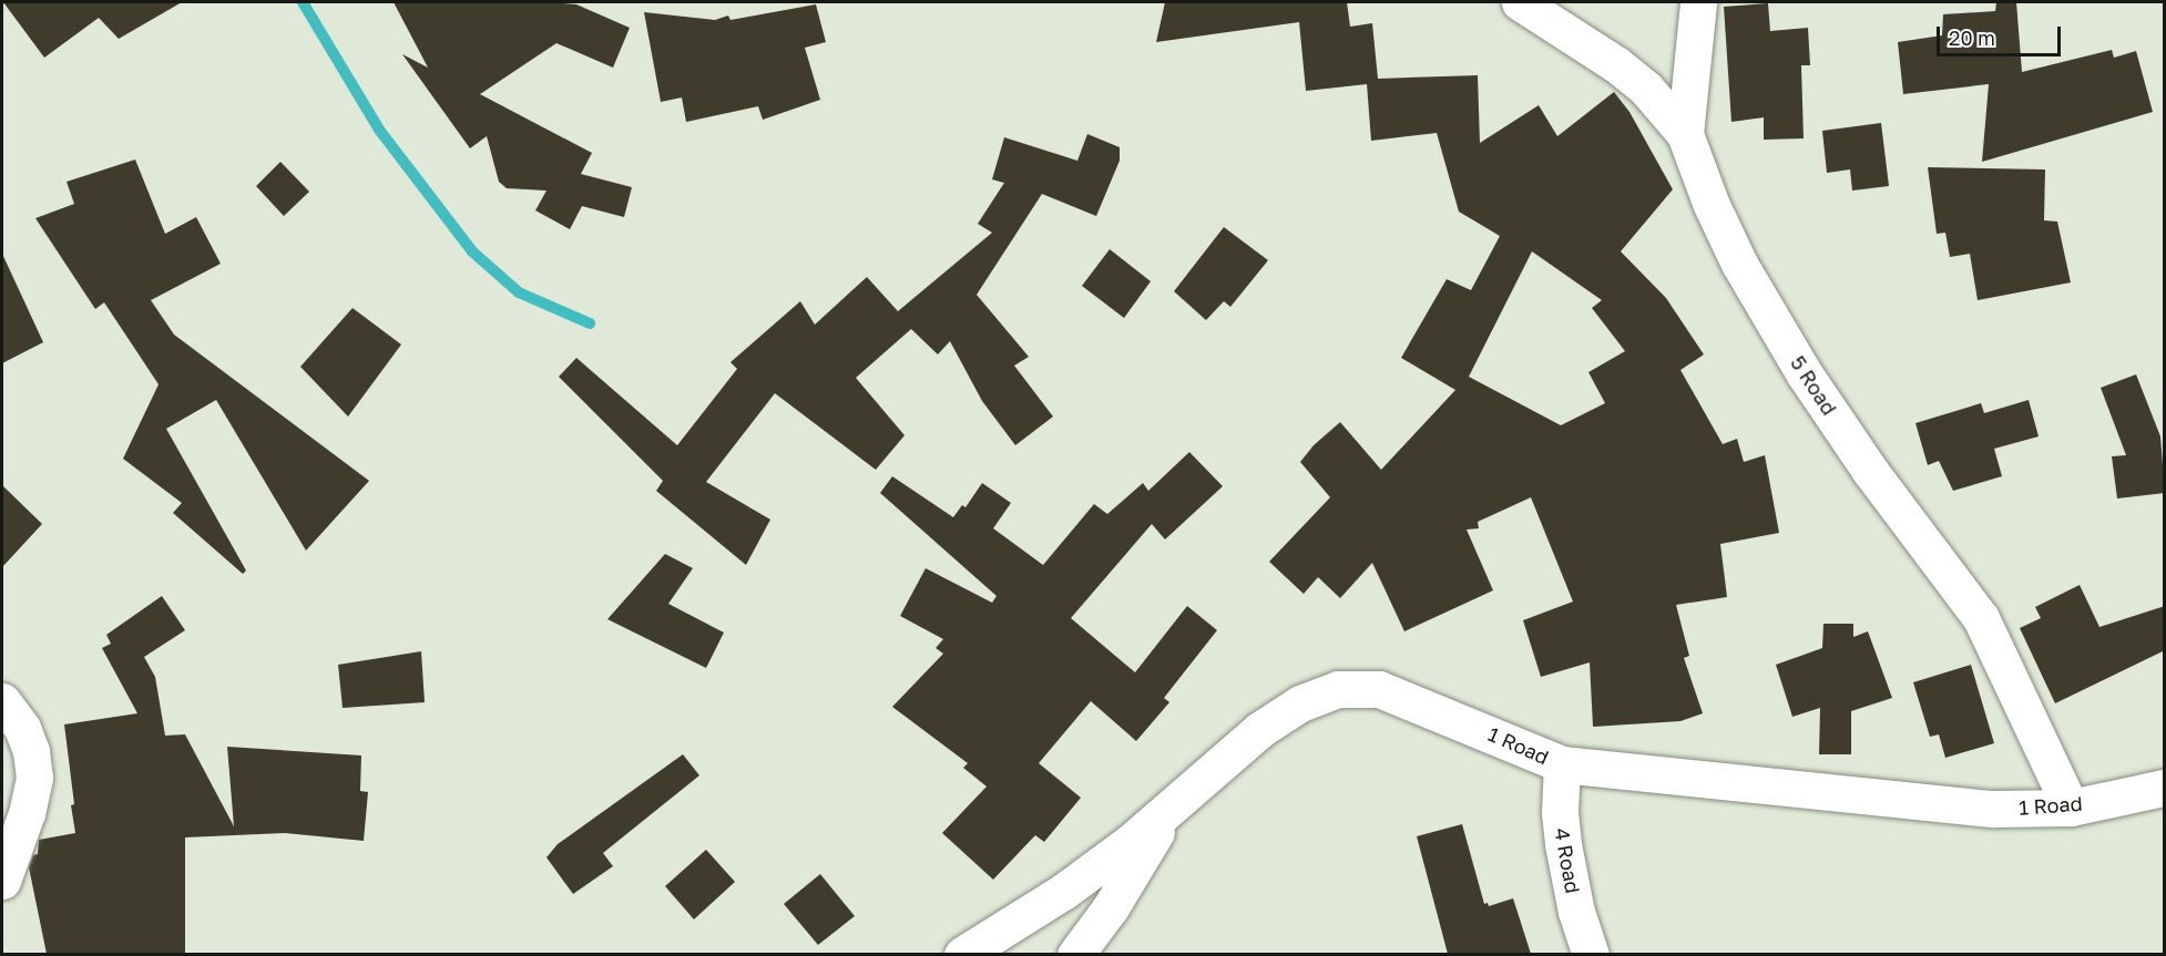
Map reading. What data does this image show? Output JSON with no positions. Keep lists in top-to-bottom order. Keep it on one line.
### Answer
{"streets":{"street":["5 Road","1 Road","4 Road"]},"crossings":[["5 Road","1 Road"],["1 Road","4 Road"]],"scale_bar":"20 m"}
